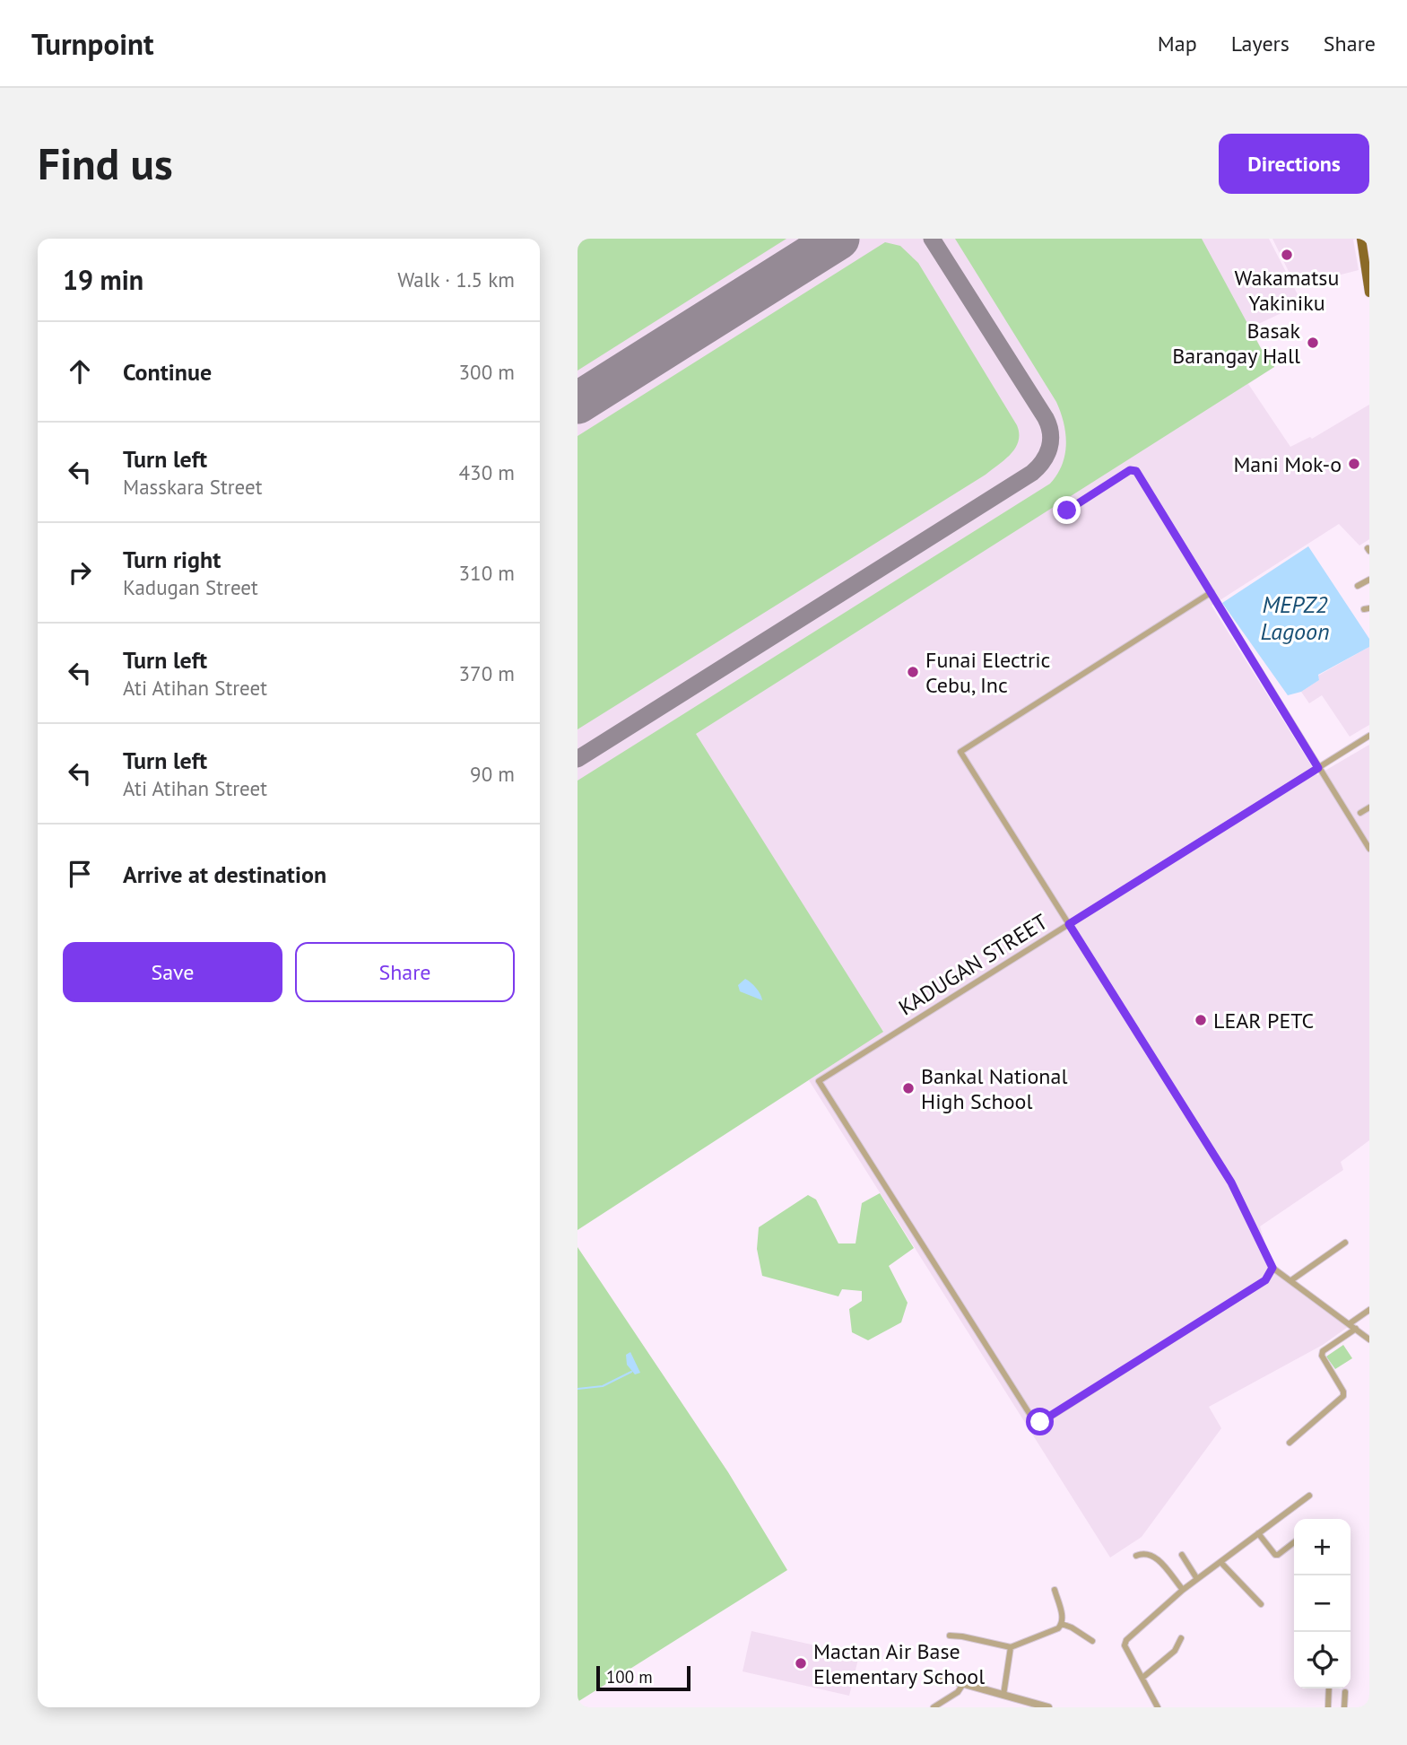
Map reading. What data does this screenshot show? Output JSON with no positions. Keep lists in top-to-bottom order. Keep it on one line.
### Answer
{"streets":{"street":["KADUGAN STREET"]},"water":["MEPZ2 Lagoon"],"places":["Wakamatsu Yakiniku","Basak Barangay Hall","Mani Mok-o","Funai Electric Cebu, Inc","LEAR PETC","Bankal National High School","Mactan Air Base Elementary School"],"scale_bar":"100 m","page":{"header":"Turnpoint","nav":["Map","Layers","Share"],"buttons":["Directions",["Save","Share"]],"title":"Find us","heading":["19 min","Walk · 1.5 km"],"list":[["Continue","300 m"],["Turn left","Masskara Street","430 m"],["Turn right","Kadugan Street","310 m"],["Turn left","Ati Atihan Street","370 m"],["Turn left","Ati Atihan Street","90 m"],"Arrive at destination"],"map_buttons":["+","−"],"scale":"100 m"}}
